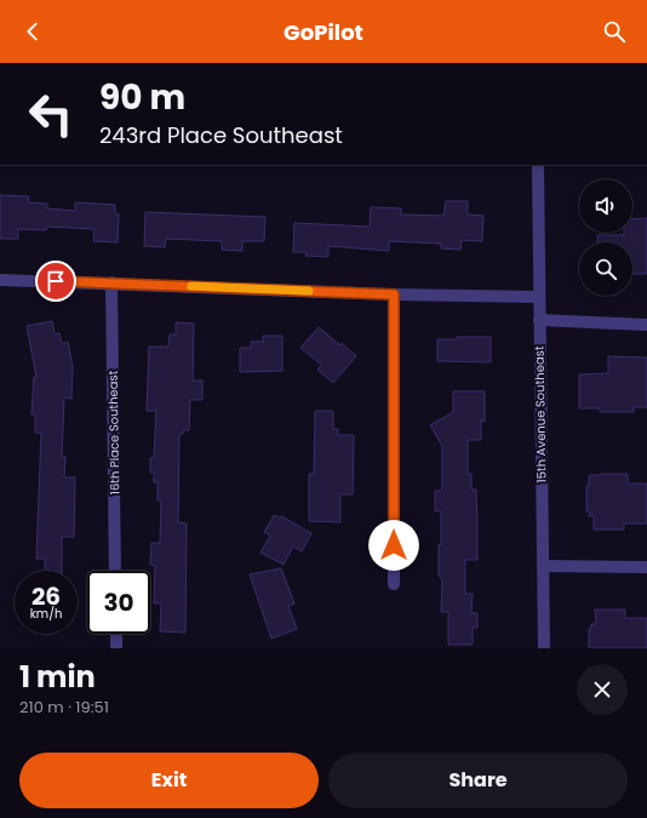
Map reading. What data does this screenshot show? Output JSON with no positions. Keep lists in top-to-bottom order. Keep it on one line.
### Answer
{"streets":{"street":["15th Avenue Southeast","16th Place Southeast"]},"page":{"header":"GoPilot","turn":["90 m","243rd Place Southeast"],"speed":"26 km/h","limit":"30","heading":["1 min","210 m · 19:51"],"buttons":["Exit","Share"]}}
